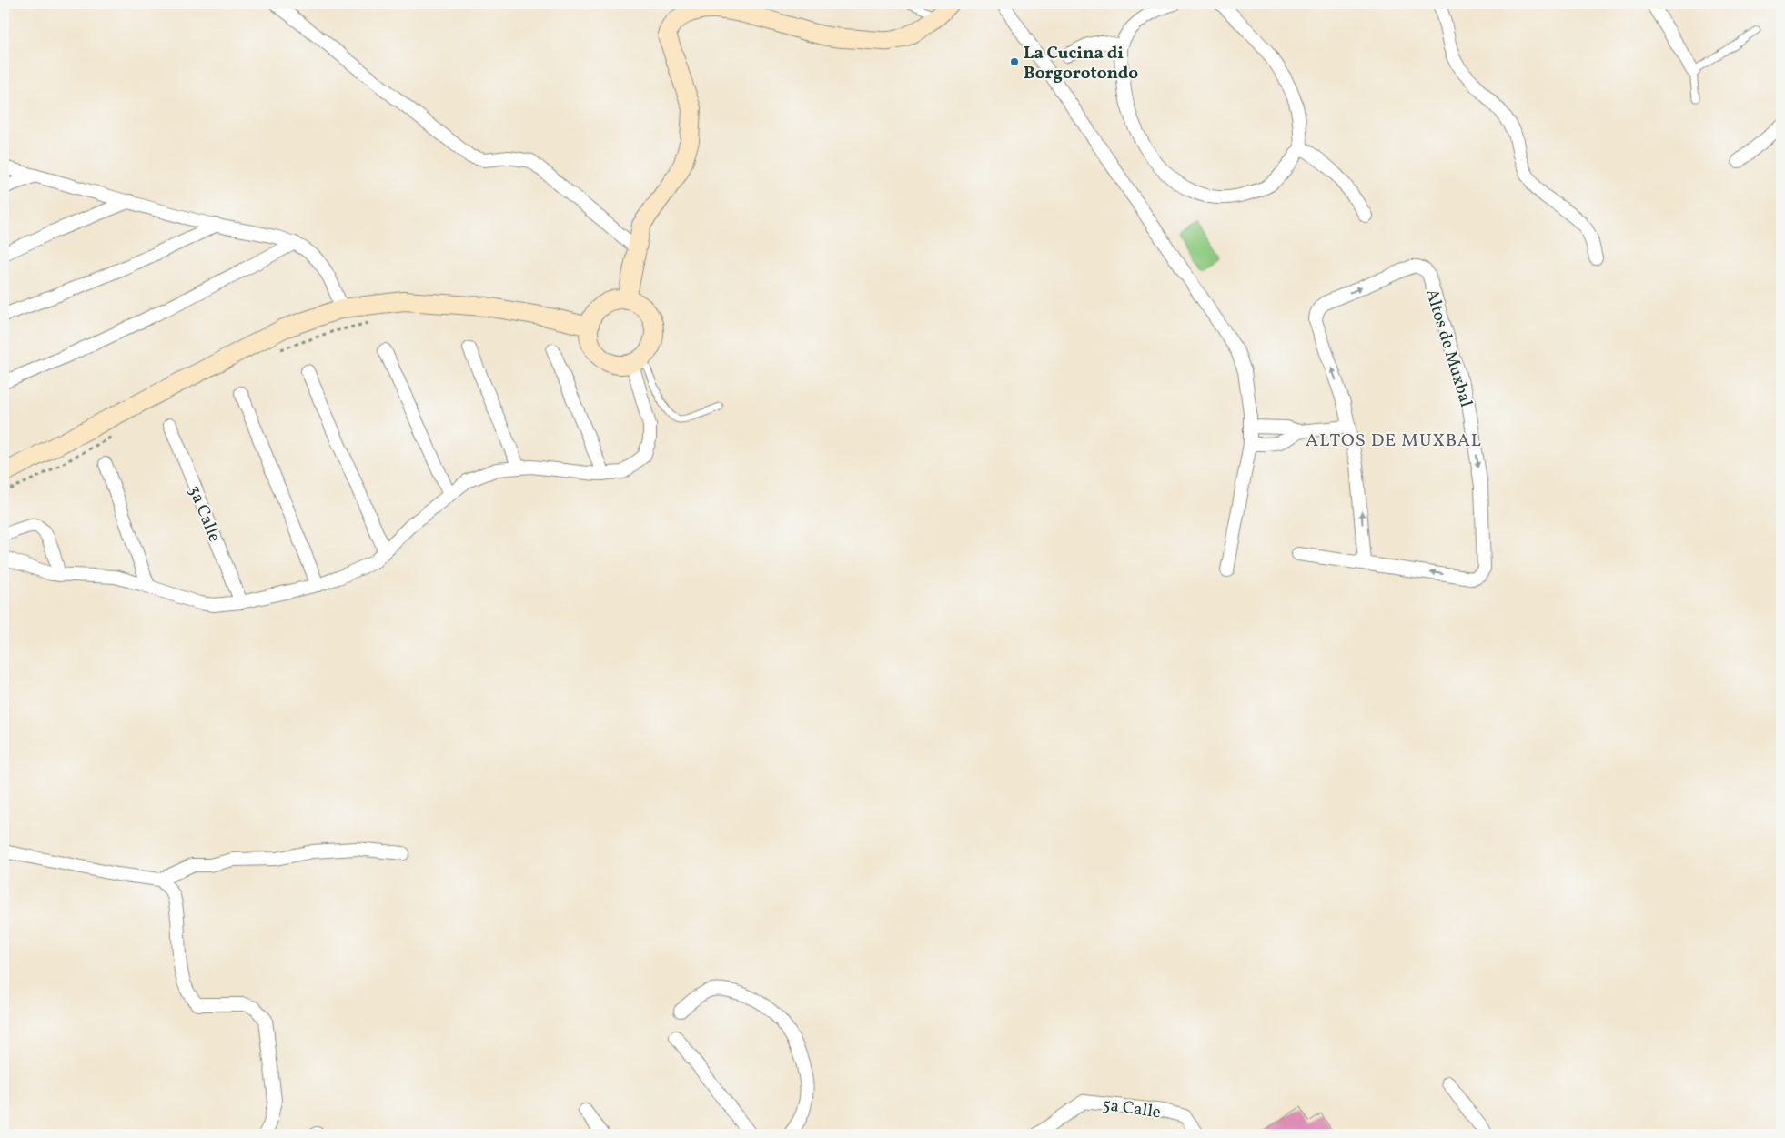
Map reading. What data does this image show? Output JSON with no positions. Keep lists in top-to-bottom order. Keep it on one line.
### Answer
{"streets":{"street":["Altos de Muxbal","3a Calle","5a Calle"]},"districts":["ALTOS DE MUXBAL"],"places":["La Cucina di Borgorotondo"]}
